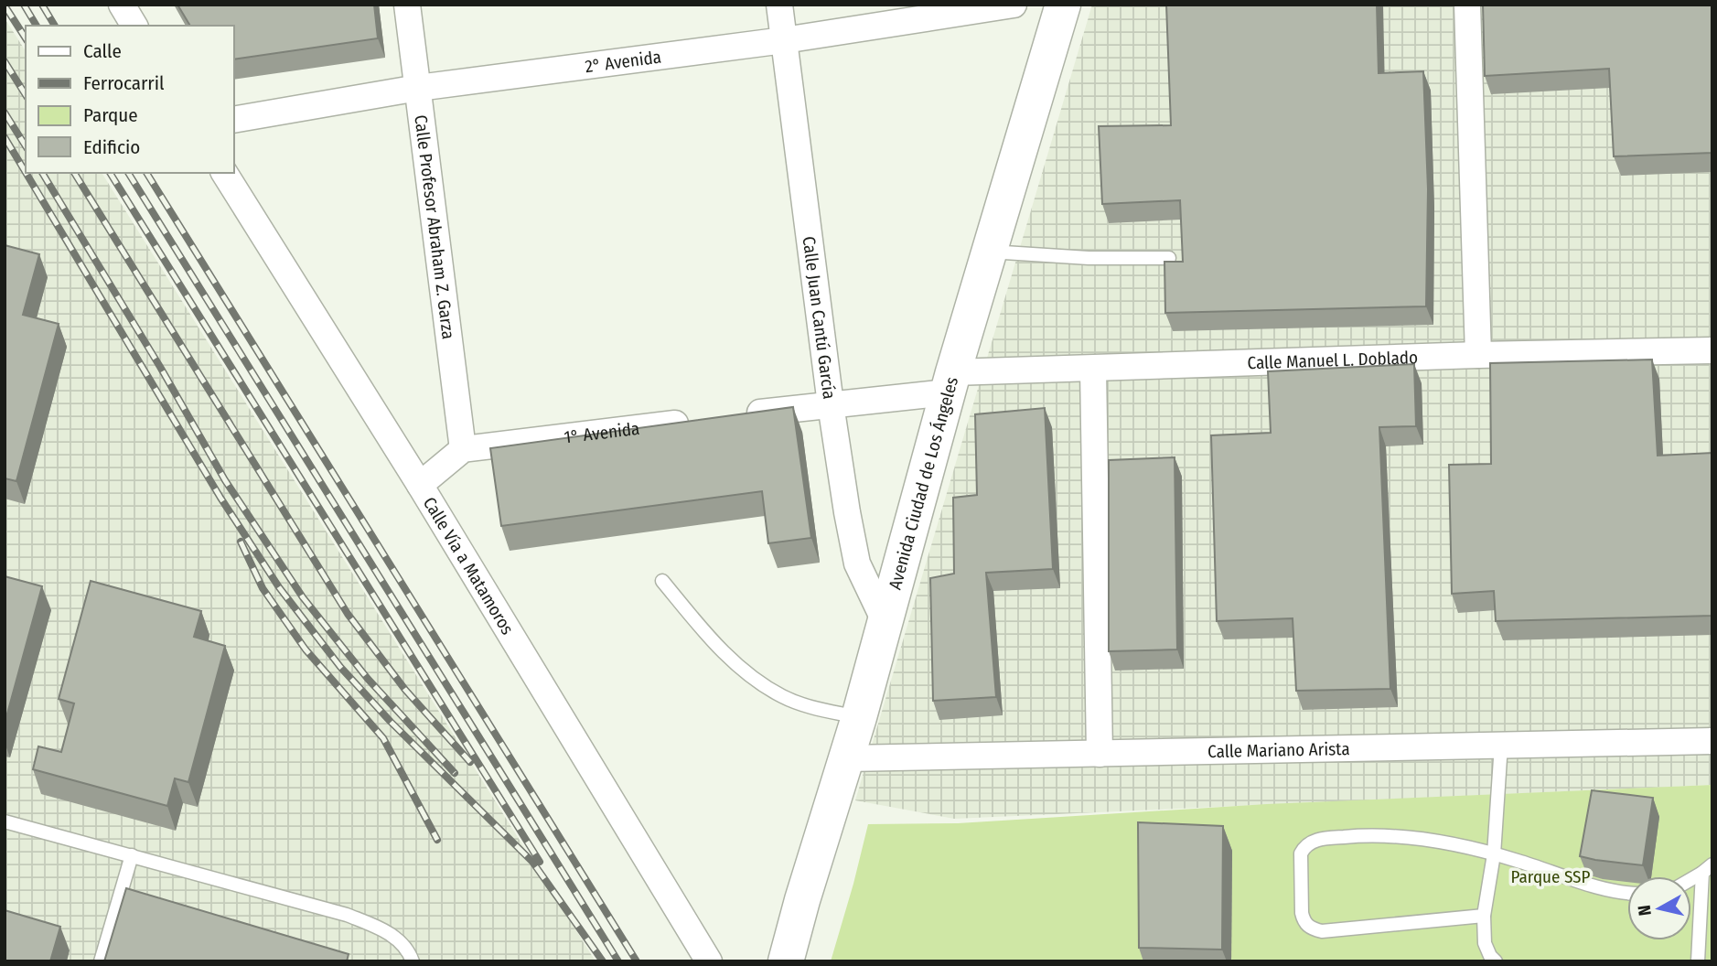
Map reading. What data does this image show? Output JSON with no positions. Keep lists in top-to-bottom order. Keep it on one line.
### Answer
{"streets":{"street":["2° Avenida","Calle Profesor Abraham Z. Garza","Calle Juan Cantú García","Calle Manuel L. Doblado","1° Avenida","Avenida Ciudad de Los Ángeles","Calle Vía a Matamoros","Calle Mariano Arista"]},"crossings":[["2° Avenida","Calle Profesor Abraham Z. Garza"],["2° Avenida","Calle Juan Cantú García"],["Calle Profesor Abraham Z. Garza","1° Avenida"],["Calle Juan Cantú García","Avenida Ciudad de Los Ángeles"],["Calle Manuel L. Doblado","Avenida Ciudad de Los Ángeles"],["Avenida Ciudad de Los Ángeles","Calle Mariano Arista"]],"parks":["Parque SSP"],"legend":["Calle","Ferrocarril","Parque","Edificio"],"north":"left"}
